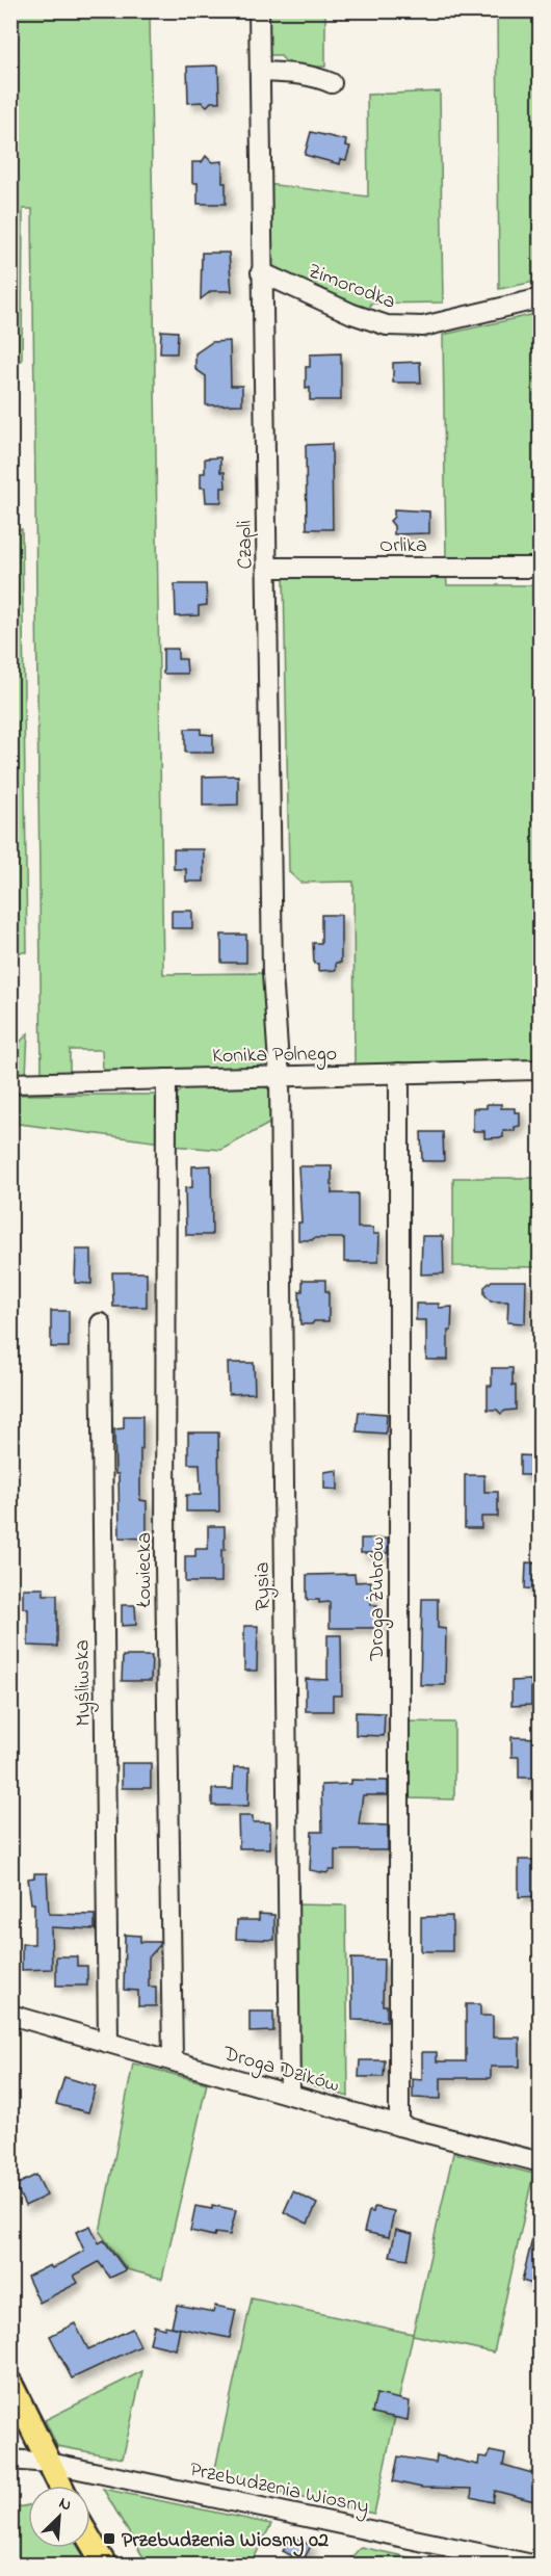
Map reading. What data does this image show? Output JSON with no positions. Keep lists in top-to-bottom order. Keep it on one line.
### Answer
{"streets":{"street":["Zimorodka","Orlika","Czapli","Konika Polnego","Łowiecka","Rysia","Droga Żubrów","Myśliwska","Droga Dzików","Przebudzenia Wiosny"]},"crossings":[["Zimorodka","Czapli"],["Orlika","Czapli"],["Czapli","Konika Polnego"],["Czapli","Rysia"],["Konika Polnego","Łowiecka"],["Konika Polnego","Rysia"],["Konika Polnego","Droga Żubrów"],["Łowiecka","Droga Dzików"],["Rysia","Droga Dzików"],["Droga Żubrów","Droga Dzików"],["Myśliwska","Droga Dzików"]],"places":{"transit":["Przebudzenia Wiosny 02"]},"north":"top right"}
